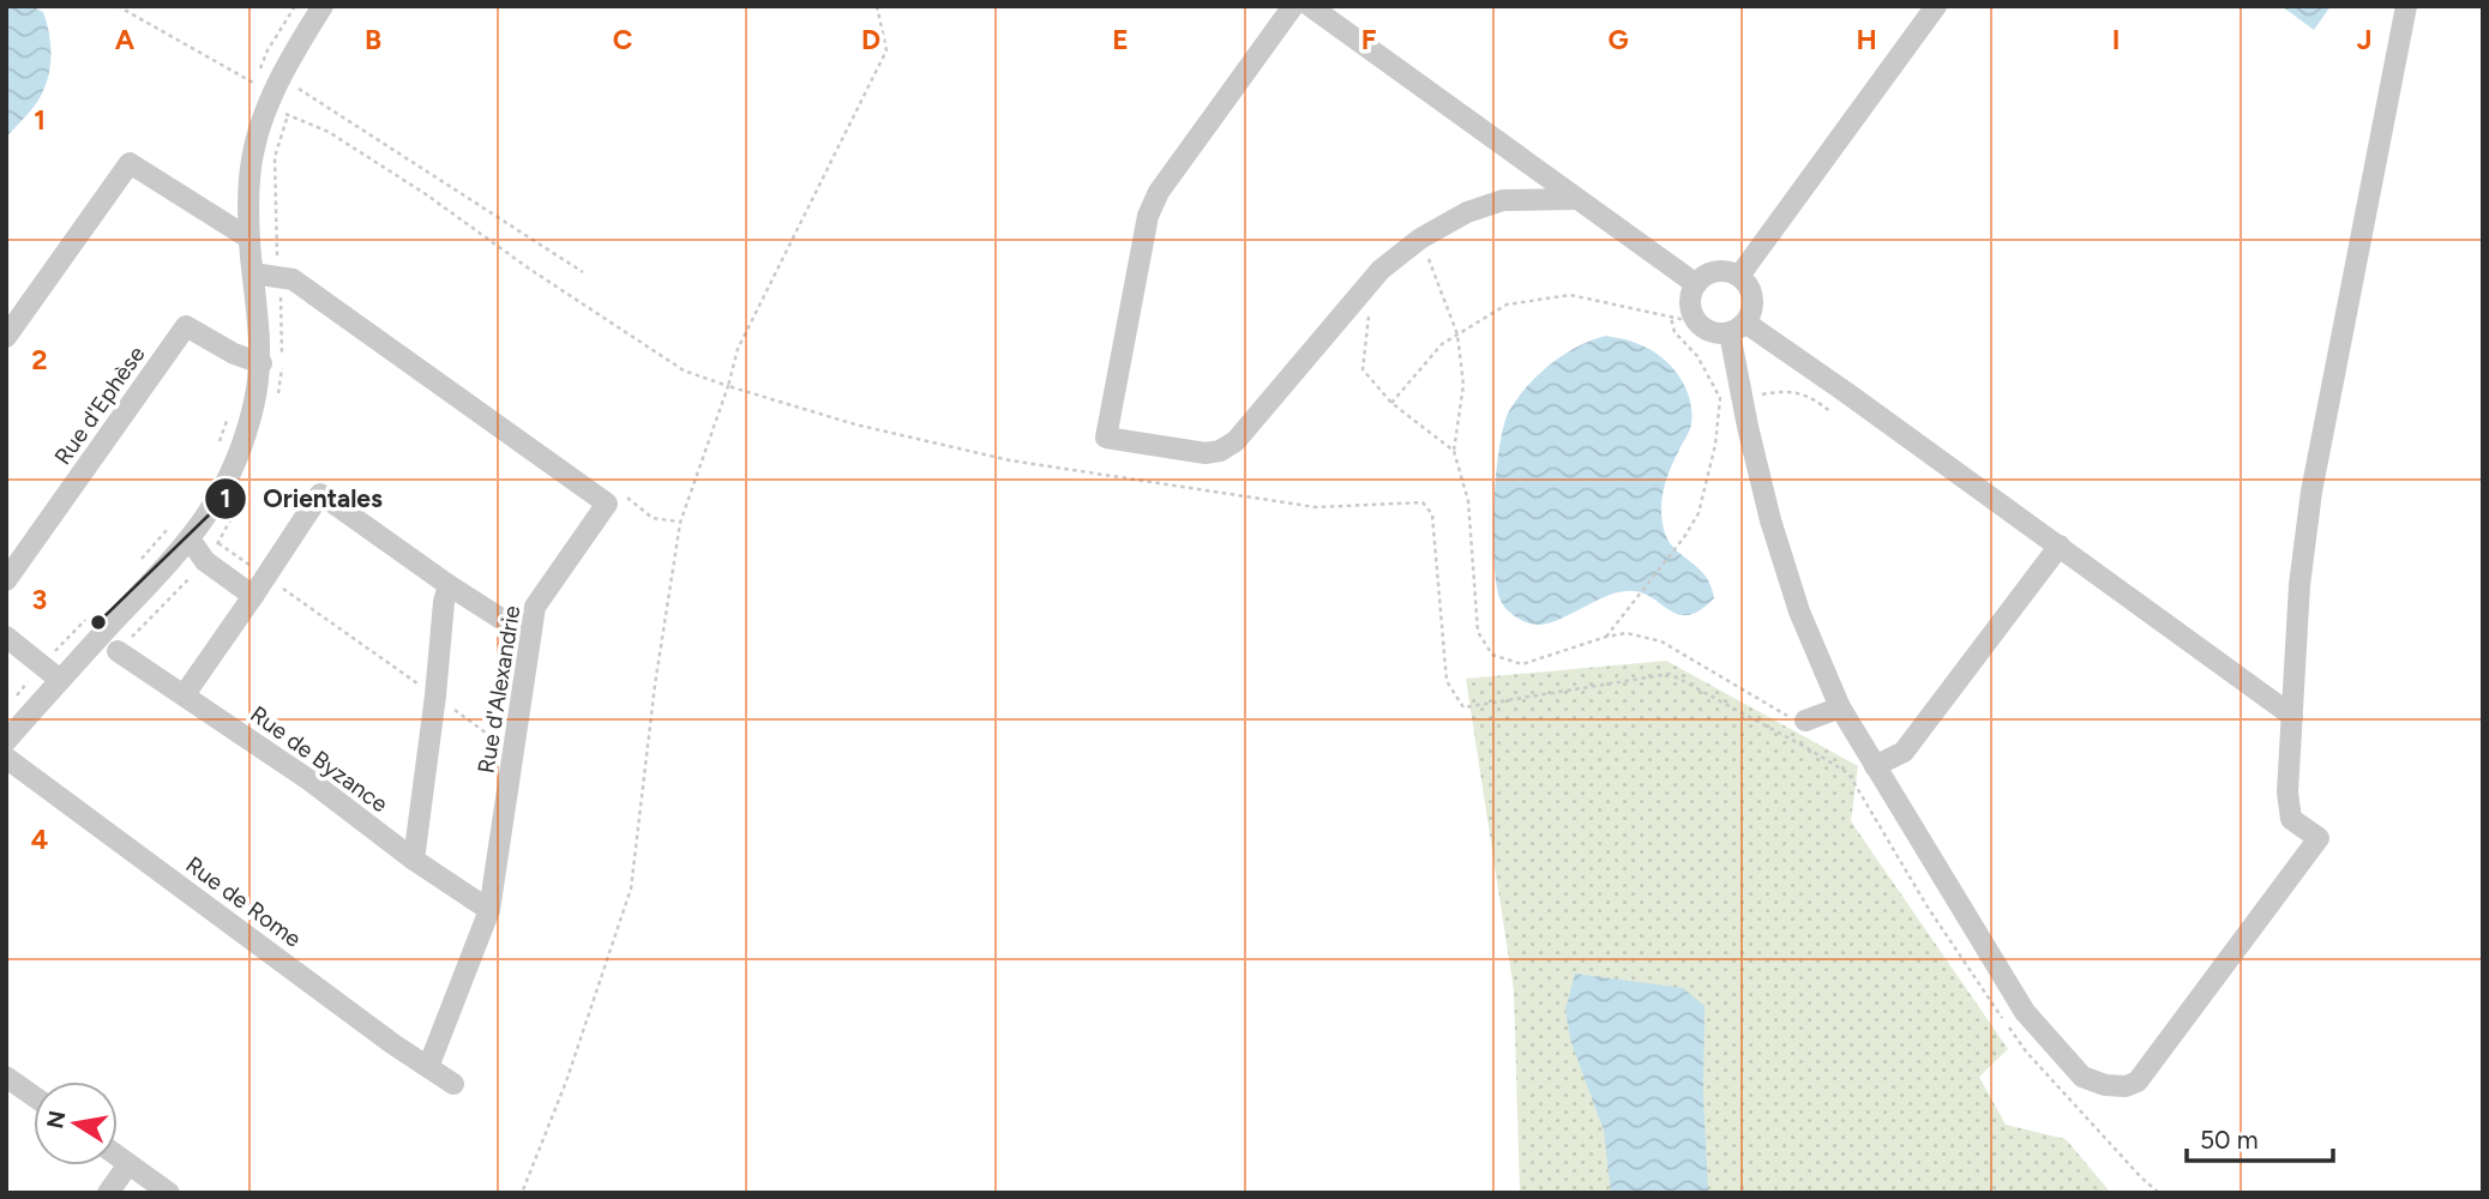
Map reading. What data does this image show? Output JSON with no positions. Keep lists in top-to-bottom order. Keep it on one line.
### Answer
{"streets":{"street":["Rue d'Ephèse","Rue d'Alexandrie","Rue de Byzance","Rue de Rome"]},"crossings":[["Rue d'Alexandrie","Rue de Byzance"],["Rue d'Alexandrie","Rue de Rome"]],"places":["Orientales"],"scale_bar":"50 m","north":"left","grid":{"columns":["A","B","C","D","E","F","G","H","I","J"],"rows":["1","2","3","4"]}}
